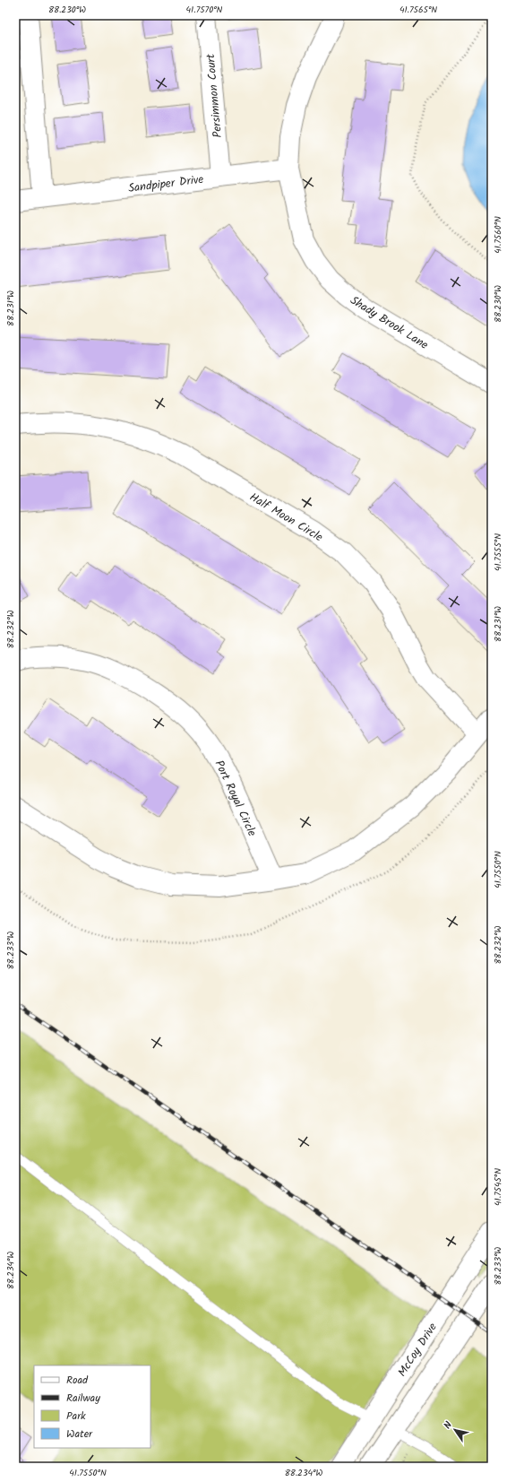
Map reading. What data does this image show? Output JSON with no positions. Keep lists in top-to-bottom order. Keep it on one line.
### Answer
{"streets":{"street":["Persimmon Court","Sandpiper Drive","Shady Brook Lane","Half Moon Circle","Port Royal Circle","McCoy Drive"]},"crossings":[["Persimmon Court","Sandpiper Drive"],["Sandpiper Drive","Shady Brook Lane"]],"legend":["Road","Railway","Park","Water"],"north":"top left","coordinates":["88.230°W","41.7570°N","41.7565°N","41.7560°N","88.231°W","41.7555°N","88.232°W","41.7550°N","88.233°W","41.7545°N","88.234°W"]}
